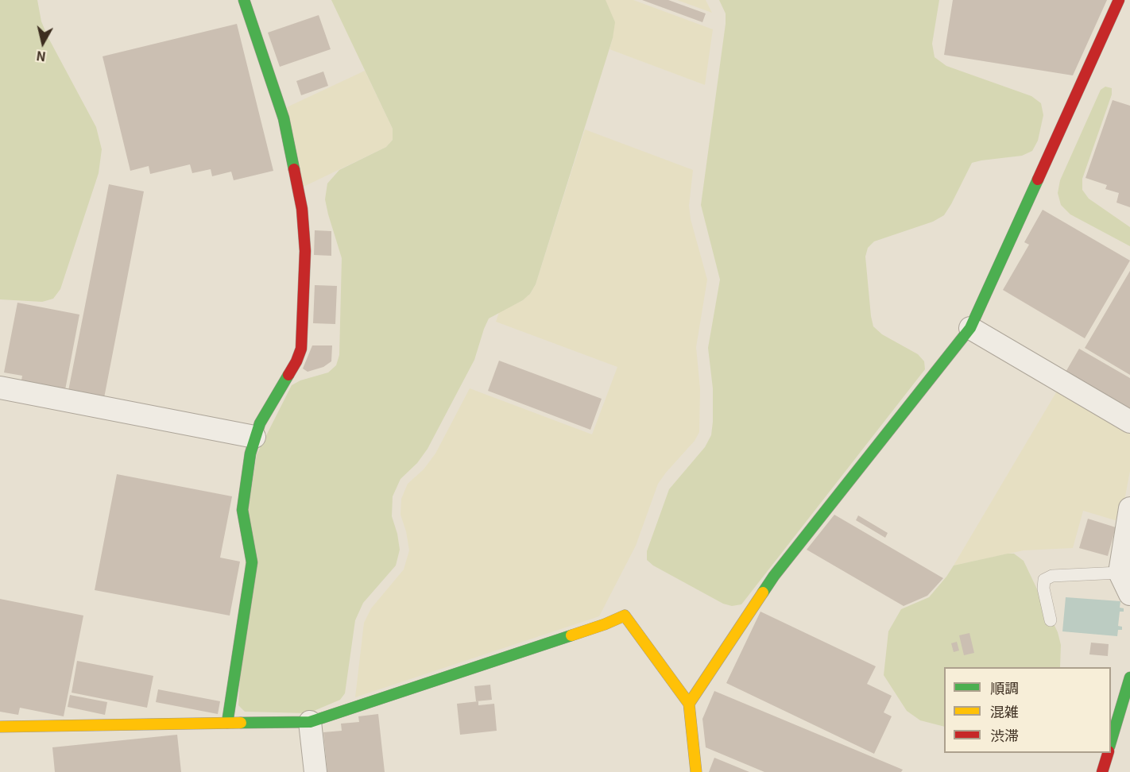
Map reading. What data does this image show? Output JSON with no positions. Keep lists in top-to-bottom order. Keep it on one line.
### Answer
{"legend":["順調","混雑","渋滞"],"north":"bottom"}
